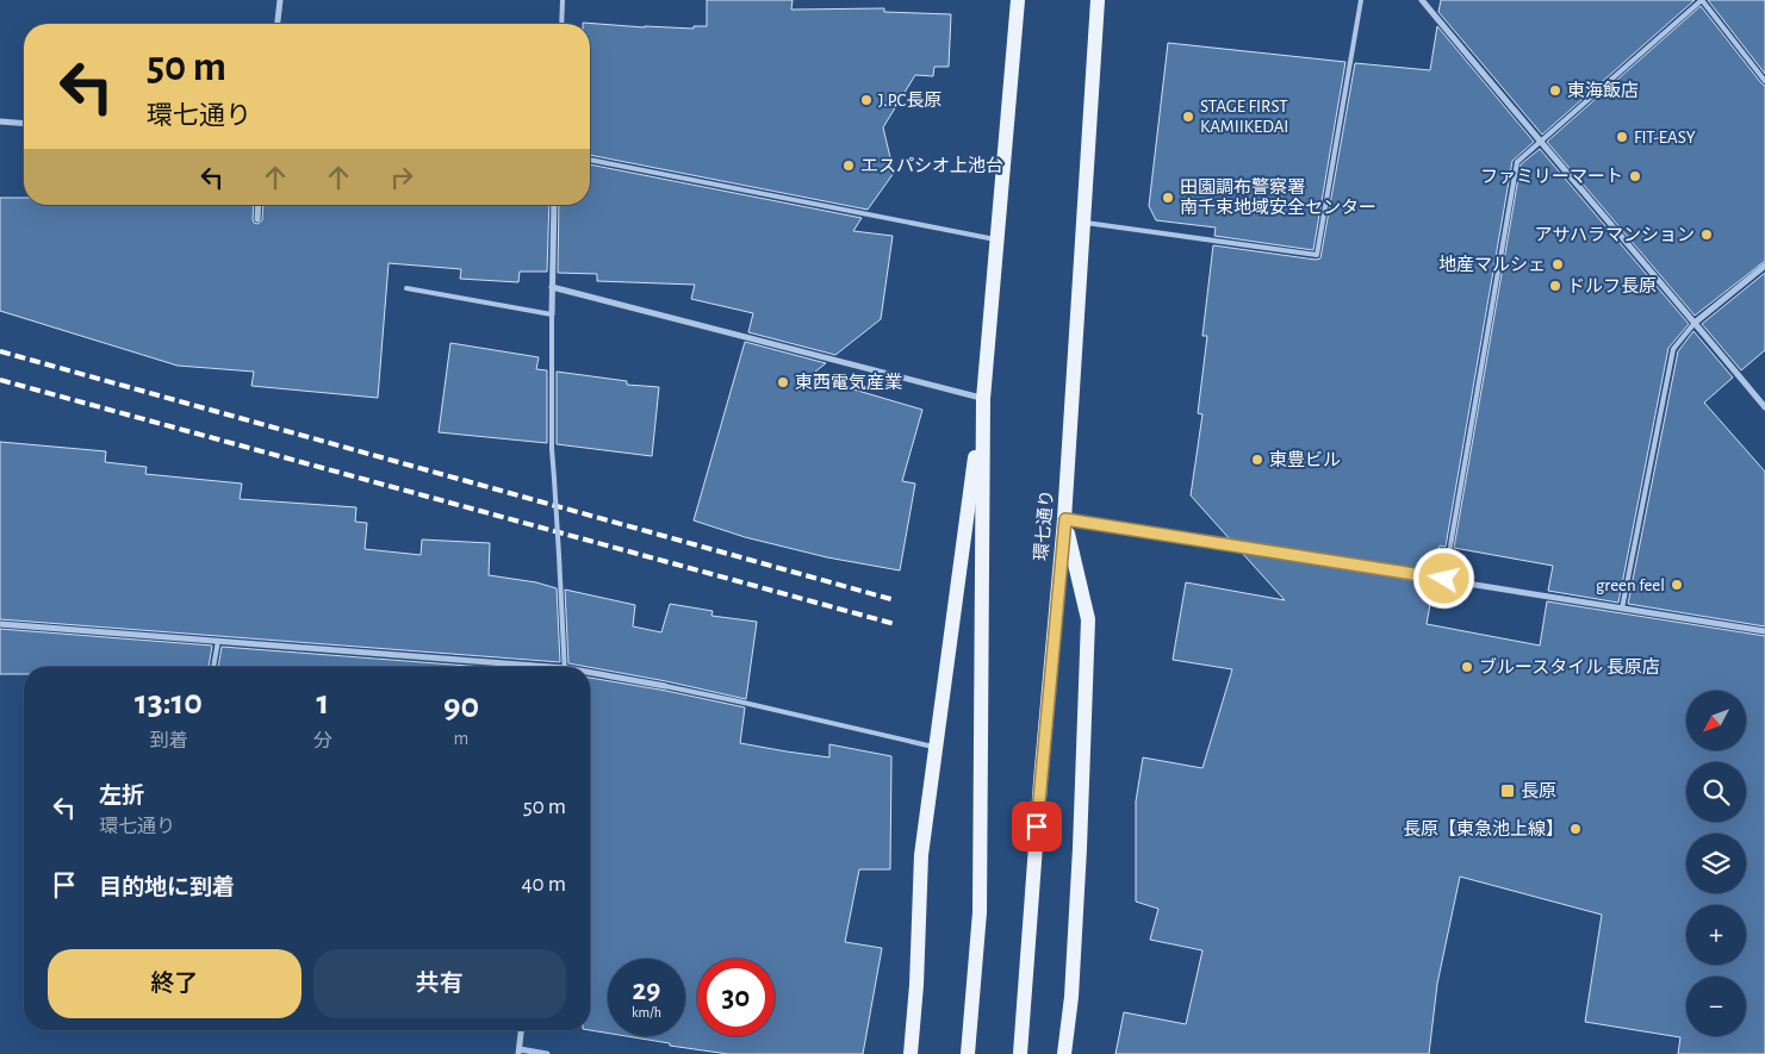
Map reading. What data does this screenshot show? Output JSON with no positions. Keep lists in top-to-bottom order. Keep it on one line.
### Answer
{"streets":{"main road":["環七通り"]},"places":{"other":["東海飯店","J.P.C長原","STAGE FIRST KAMIIKEDAI","FIT-EASY","エスパシオ上池台","ファミリーマート","田園調布警察署 南千束地域安全センター","アサハラマンション","地産マルシェ","ドルフ長原","東西電気産業","東豊ビル","green feel","ブルースタイル 長原店","長原【東急池上線】"],"transit":["長原"]},"north":"bottom left","page":{"turn":["50 m","環七通り"],"eta":["13:10","到着","1","分","90","m"],"map_buttons":["+","−"],"list":[{"name":"左折","note":"環七通り","value":"50 m"},{"name":"目的地に到着","value":"40 m"}],"buttons":["終了","共有"],"speed":"29 km/h","limit":"30"}}
